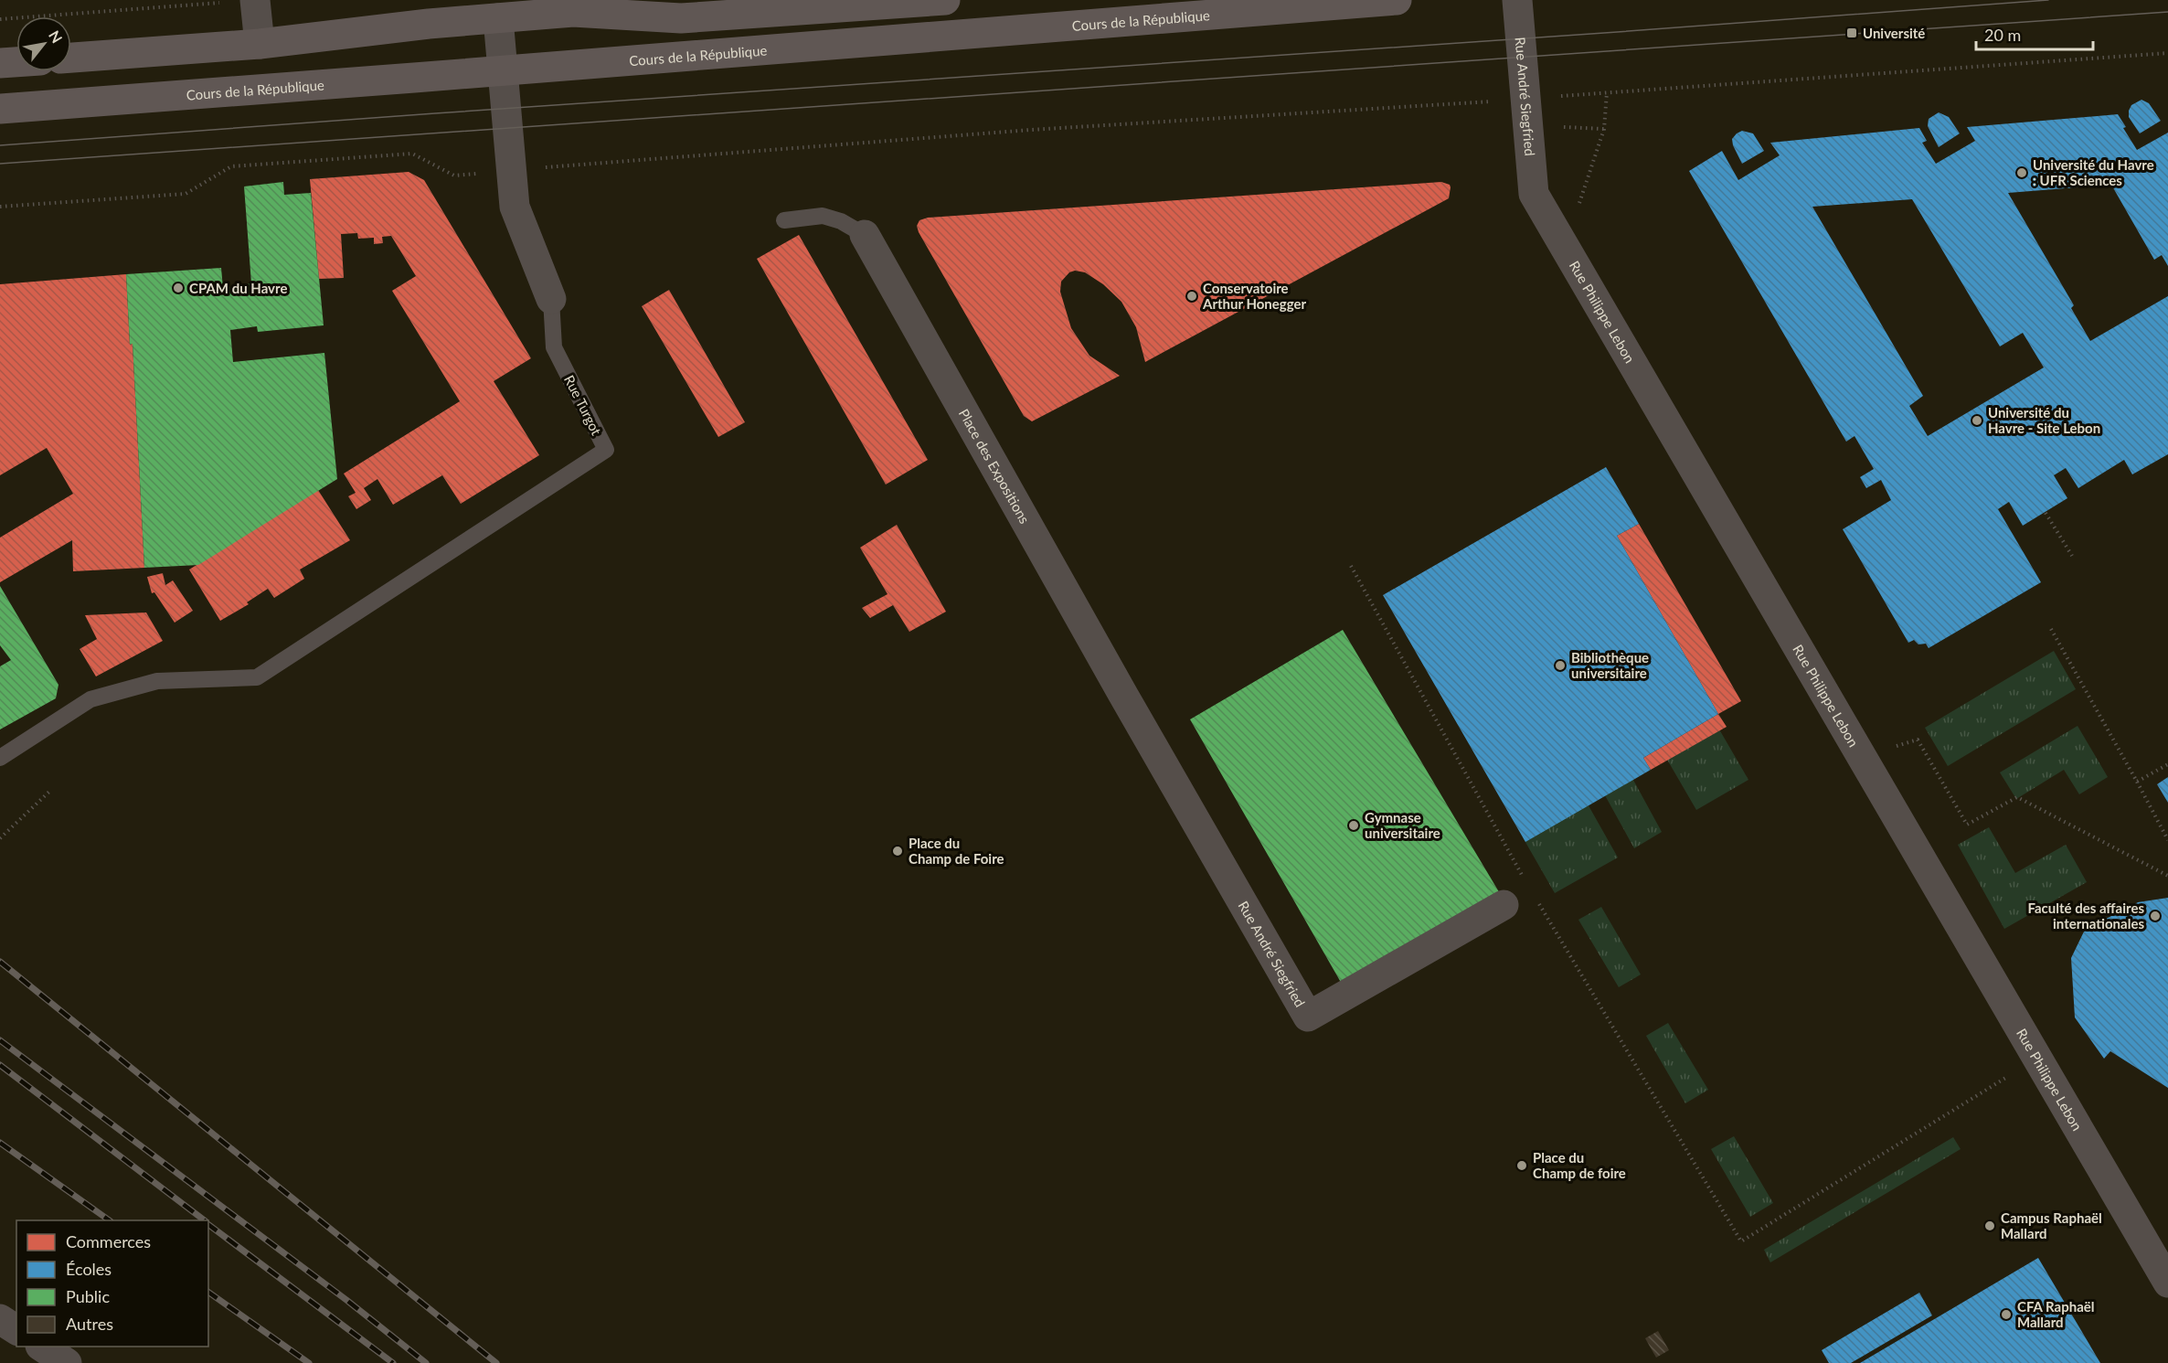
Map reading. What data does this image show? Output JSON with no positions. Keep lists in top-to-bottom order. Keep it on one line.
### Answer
{"streets":{"main road":["Cours de la République"],"street":["Rue André Siegfried","Rue Philippe Lebon","Rue Turgot","Place des Expositions"]},"crossings":[["Cours de la République","Rue Turgot"],["Rue André Siegfried","Rue Philippe Lebon"],["Rue André Siegfried","Place des Expositions"]],"places":{"transit":["Université"],"other":["Université du Havre : UFR Sciences","CPAM du Havre","Conservatoire Arthur Honegger","Université du Havre - Site Lebon","Bibliothèque universitaire","Gymnase universitaire","Place du Champ de Foire","Faculté des affaires internationales","Place du Champ de foire","Campus Raphaël Mallard","CFA Raphaël Mallard"]},"legend":["Commerces","Écoles","Public","Autres"],"scale_bar":"20 m","north":"top right"}
